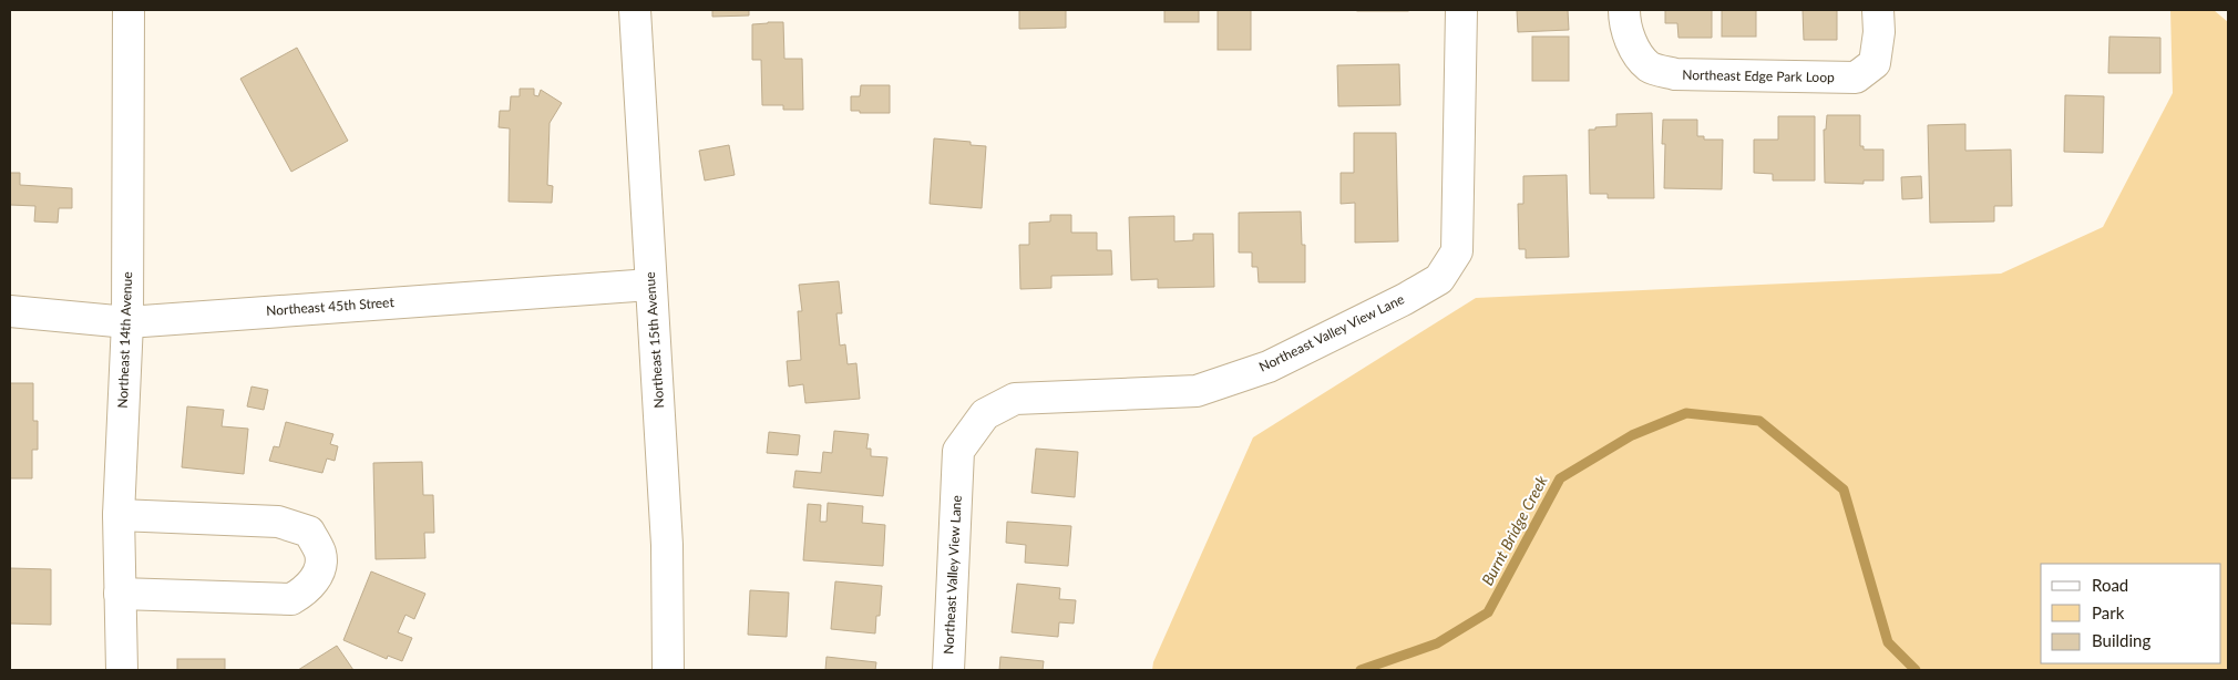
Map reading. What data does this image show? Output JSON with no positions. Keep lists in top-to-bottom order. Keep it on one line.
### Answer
{"streets":{"street":["Northeast Edge Park Loop","Northeast 45th Street","Northeast Valley View Lane","Northeast 14th Avenue","Northeast 15th Avenue"]},"crossings":[["Northeast 45th Street","Northeast 14th Avenue"],["Northeast 45th Street","Northeast 15th Avenue"]],"water":["Burnt Bridge Creek"],"legend":["Road","Park","Building"]}
